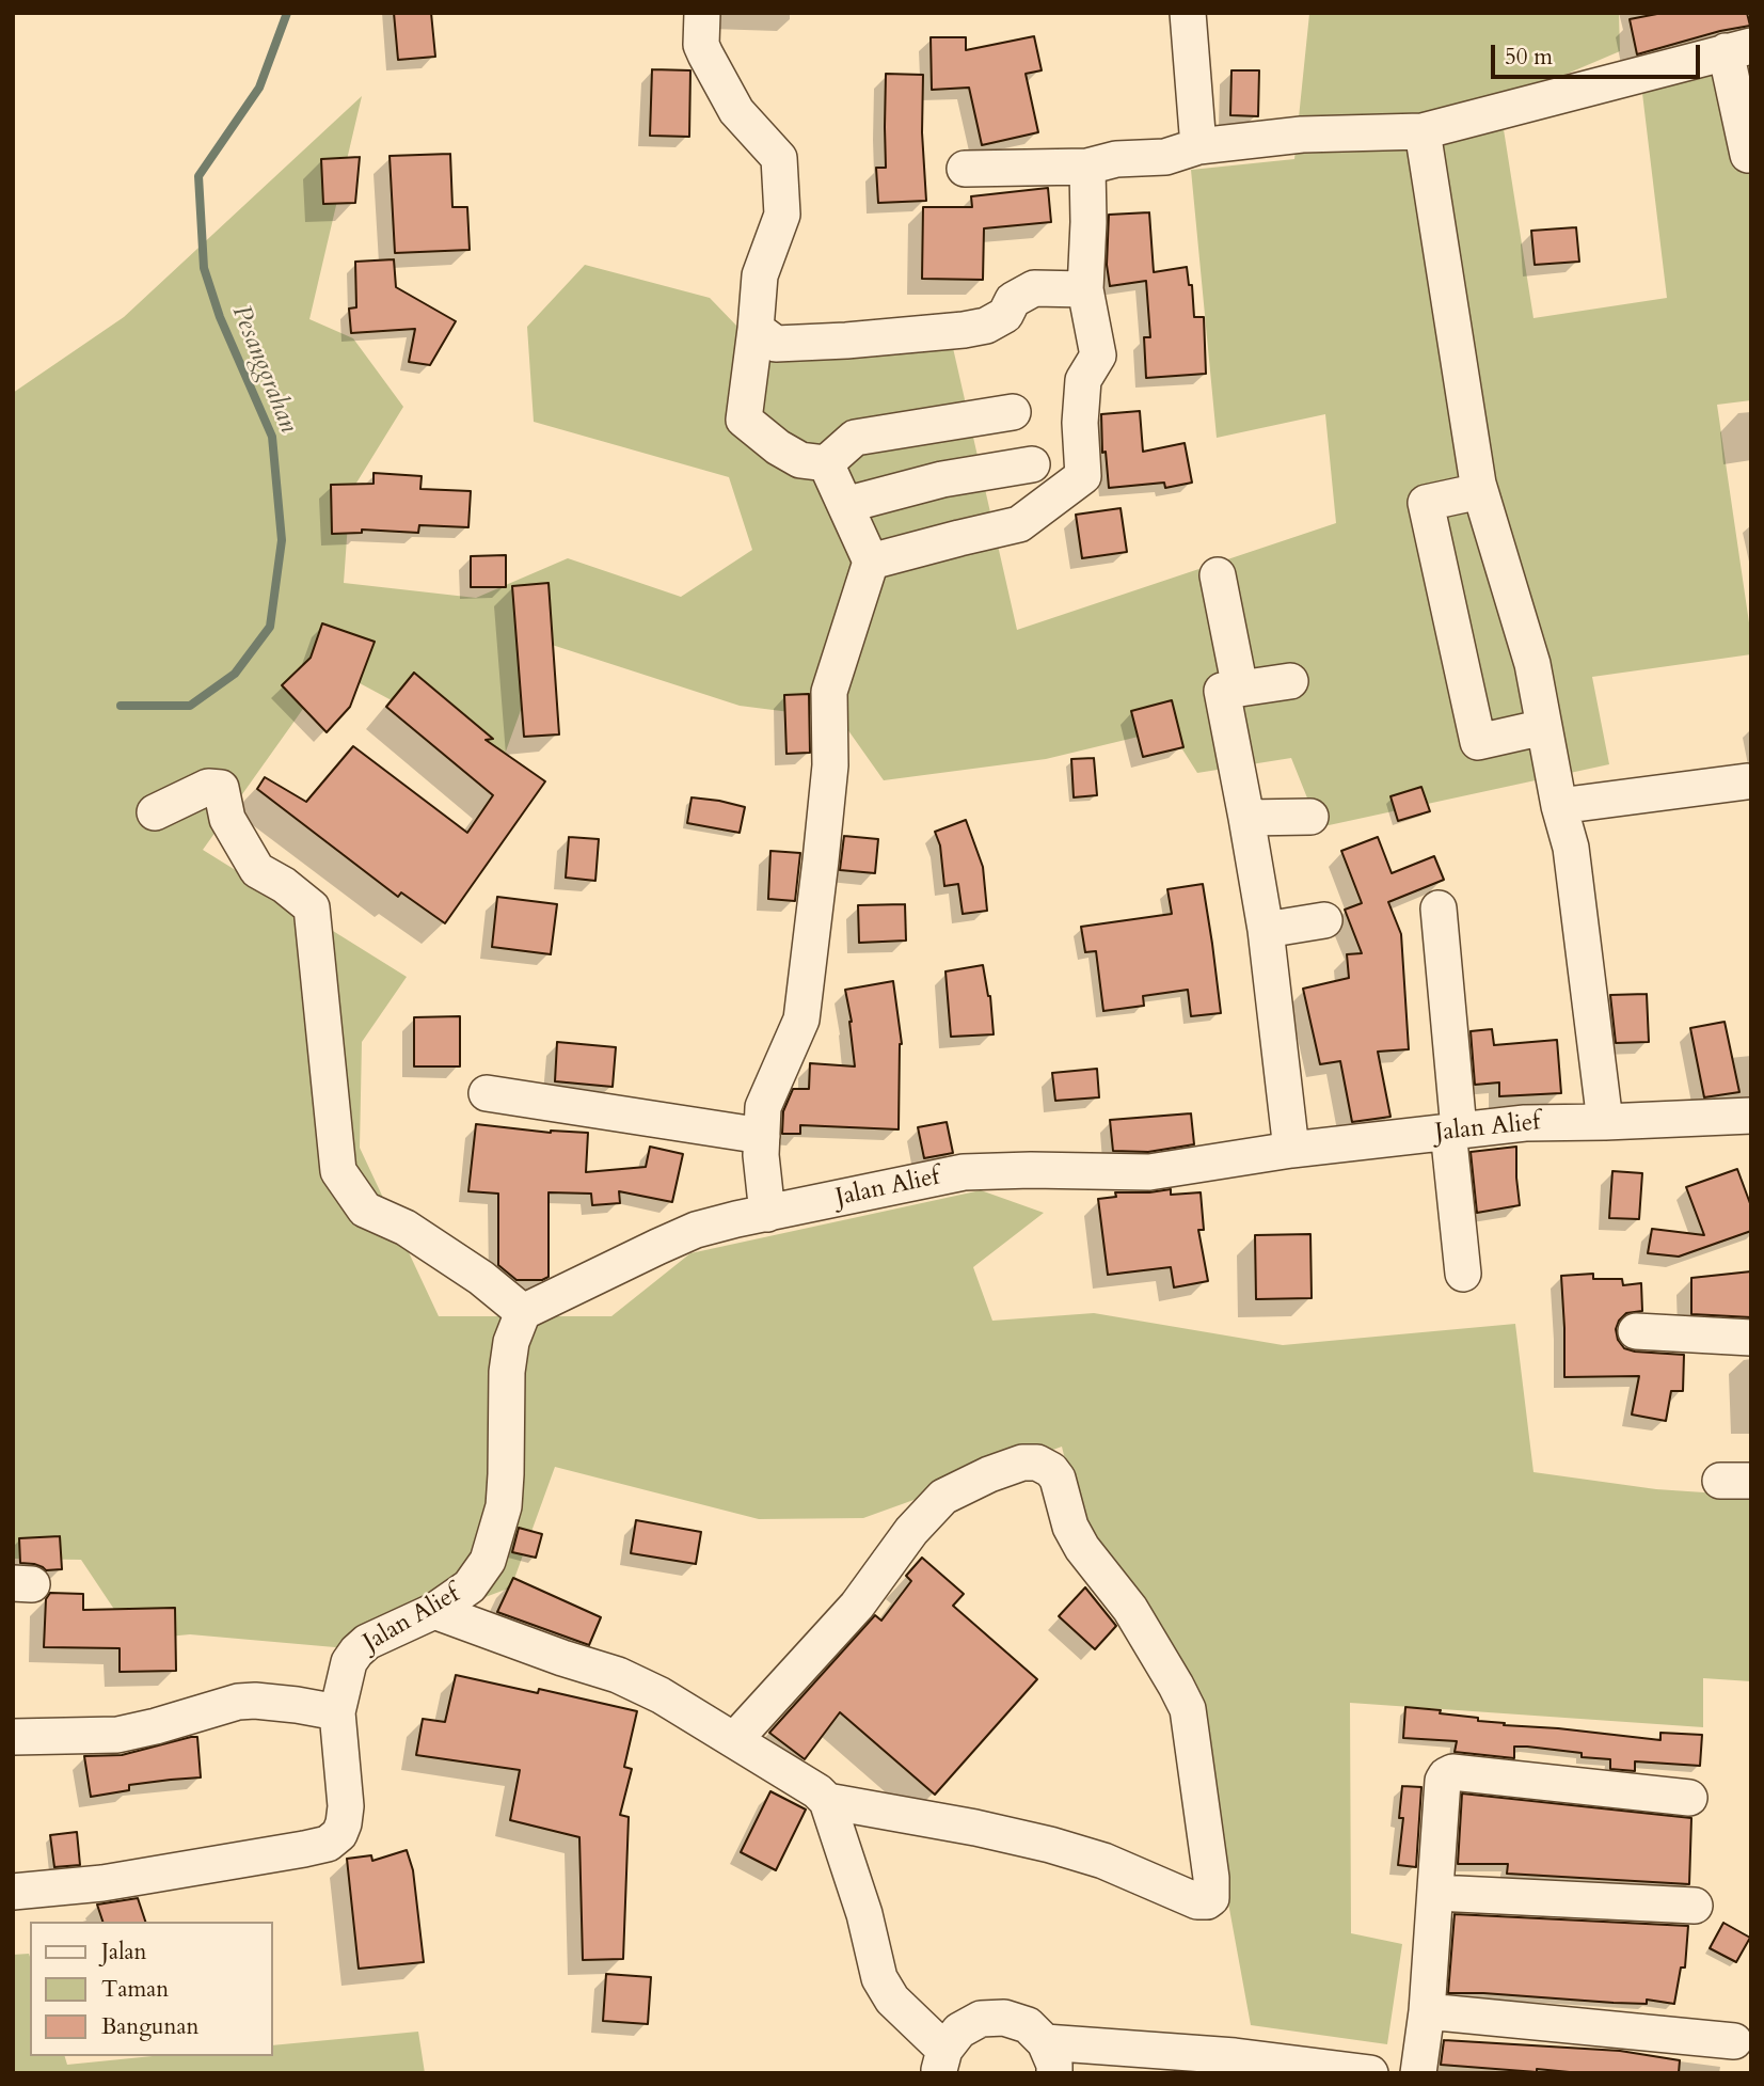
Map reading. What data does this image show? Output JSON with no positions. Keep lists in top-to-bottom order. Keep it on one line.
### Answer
{"streets":{"street":["Jalan Alief"]},"water":["Pesanggrahan"],"legend":["Jalan","Taman","Bangunan"],"scale_bar":"50 m"}
